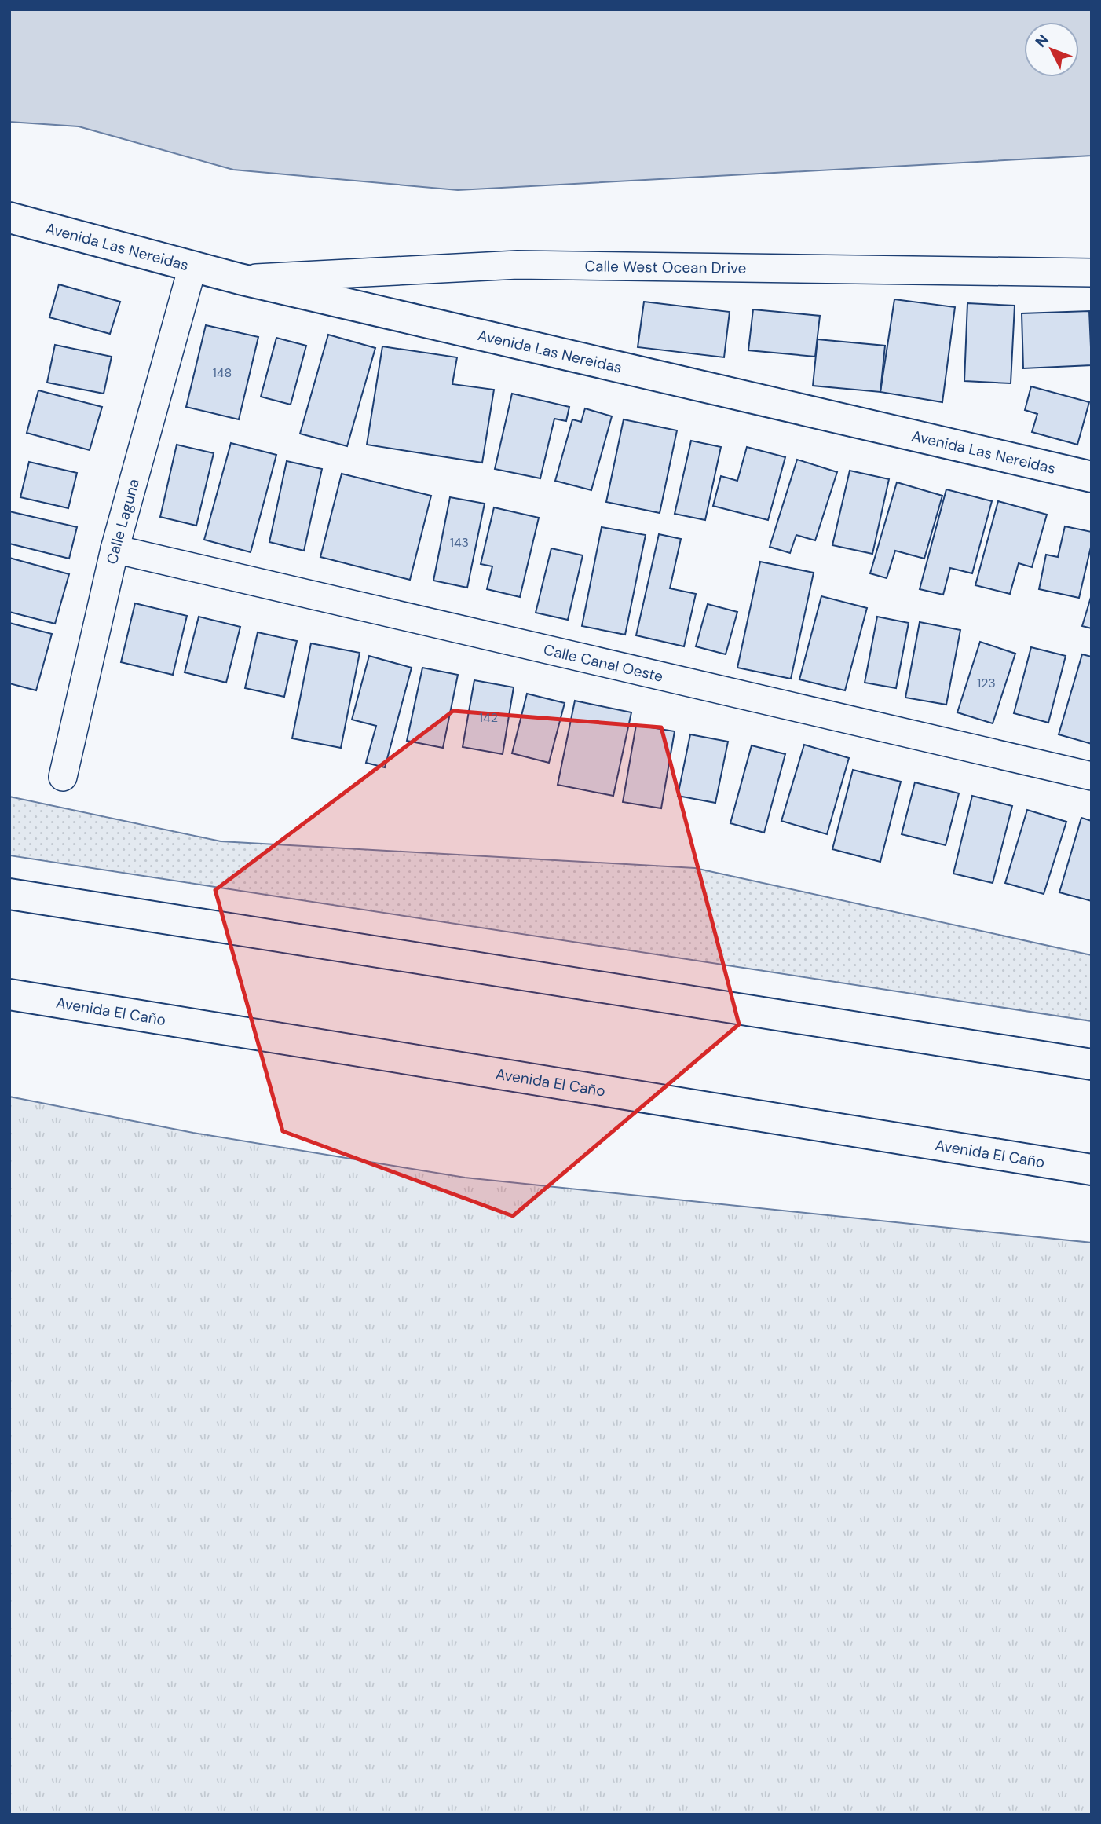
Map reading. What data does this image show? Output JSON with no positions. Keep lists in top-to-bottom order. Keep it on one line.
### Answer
{"streets":{"main road":["Avenida Las Nereidas","Avenida El Caño"],"street":["Calle West Ocean Drive","Calle Laguna","Calle Canal Oeste"]},"crossings":[["Avenida Las Nereidas","Calle West Ocean Drive"],["Avenida Las Nereidas","Calle Laguna"],["Calle Laguna","Calle Canal Oeste"]],"house_numbers":["148","143","123","142"],"north":"top left"}
